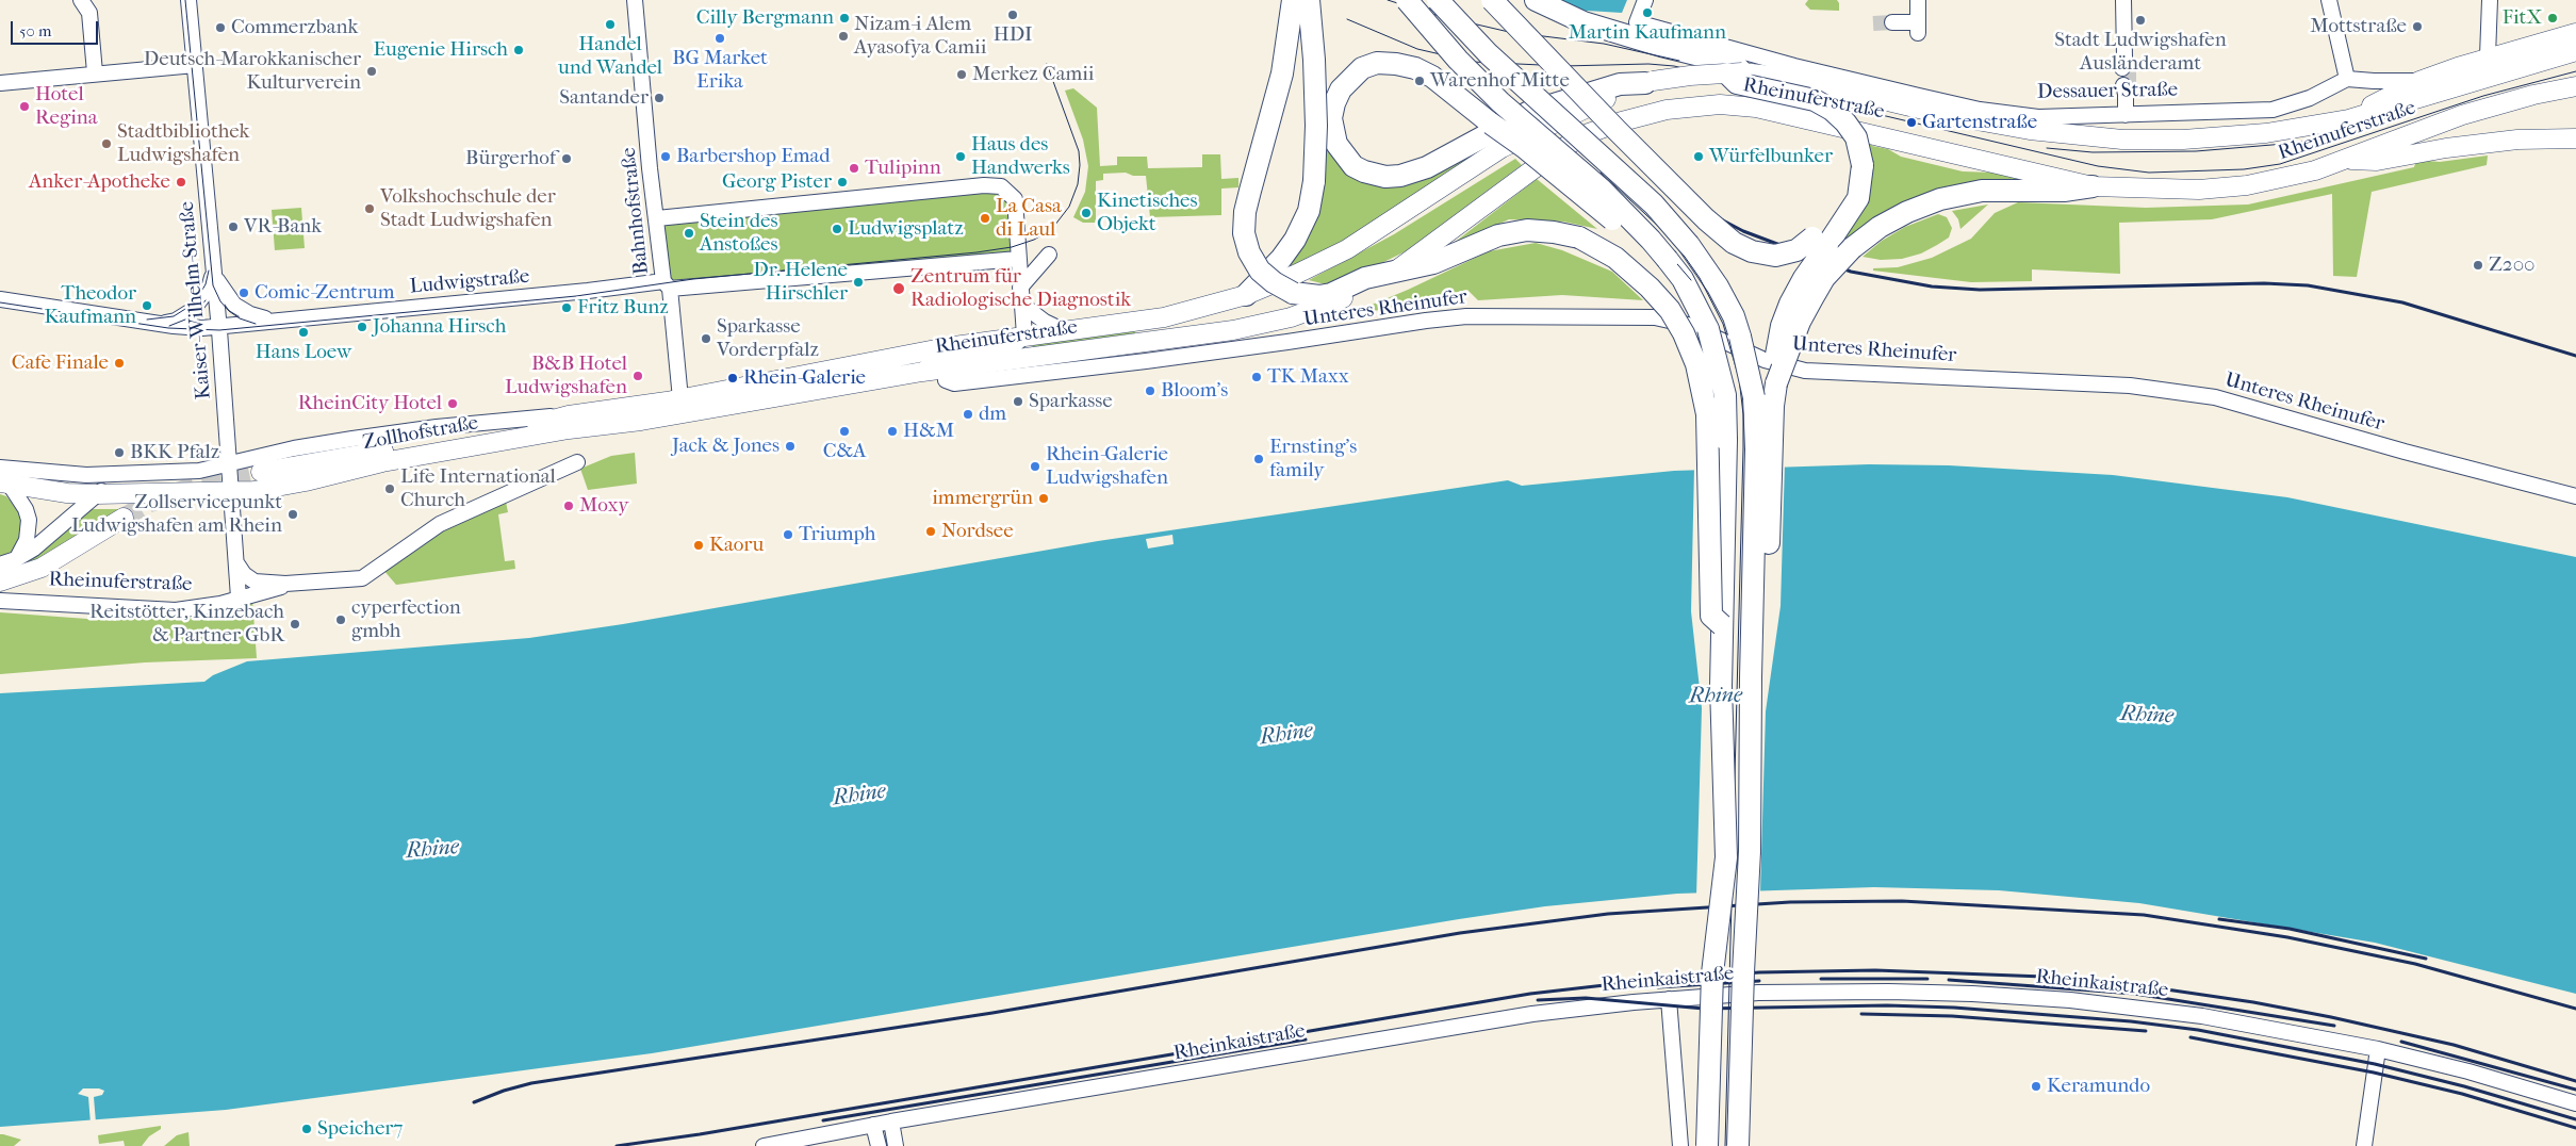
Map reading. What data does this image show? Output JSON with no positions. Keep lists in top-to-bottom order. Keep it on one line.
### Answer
{"streets":{"main road":["Rheinuferstraße","Zollhofstraße"],"street":["Dessauer Straße","Bahnhofstraße","Ludwigstraße","Kaiser-Wilhelm-Straße","Unteres Rheinufer","Rheinkaistraße"]},"crossings":[["Rheinuferstraße","Bahnhofstraße"],["Rheinuferstraße","Kaiser-Wilhelm-Straße"],["Rheinuferstraße","Zollhofstraße"],["Bahnhofstraße","Ludwigstraße"],["Bahnhofstraße","Zollhofstraße"],["Ludwigstraße","Kaiser-Wilhelm-Straße"],["Kaiser-Wilhelm-Straße","Zollhofstraße"]],"water":["Rhine"],"places":["Martin Kaufmann","HDI","Cilly Bergmann","FitX","Stadt Ludwigshafen Ausländeramt","Handel und Wandel","Mottstraße","Commerzbank","Nizam-i Alem Ayasofya Camii","BG Market Erika","Eugenie Hirsch","Deutsch-Marokkanischer Kulturverein","Merkez Camii","Warenhof Mitte","Santander","Hotel Regina","Gartenstraße","Stadtbibliothek Ludwigshafen","Barbershop Emad","Haus des Handwerks","Würfelbunker","Bürgerhof","Tulipinn","Anker-Apotheke","Georg Pister","Volkshochschule der Stadt Ludwigshafen","Kinetisches Objekt","La Casa di Laul","VR-Bank","Ludwigsplatz","Stein des Anstoßes","Z200","Dr. Helene Hirschler","Zentrum für Radiologische Diagnostik","Comic-Zentrum","Theodor Kaufmann","Fritz Bunz","Johanna Hirsch","Hans Loew","Sparkasse Vorderpfalz","Cafe Finale","B&B Hotel Ludwigshafen","TK Maxx","Rhein-Galerie","Bloom's","Sparkasse","RheinCity Hotel","dm","C&A","H&M","Jack & Jones","BKK Pfalz","Ernsting's family","Rhein-Galerie Ludwigshafen","Life International Church","immergrün","Moxy","Zollservicepunkt Ludwigshafen am Rhein","Nordsee","Triumph","Kaoru","cyperfection gmbh","Reitstötter, Kinzebach & Partner GbR","Keramundo","Speicher7"],"scale_bar":"50 m"}
